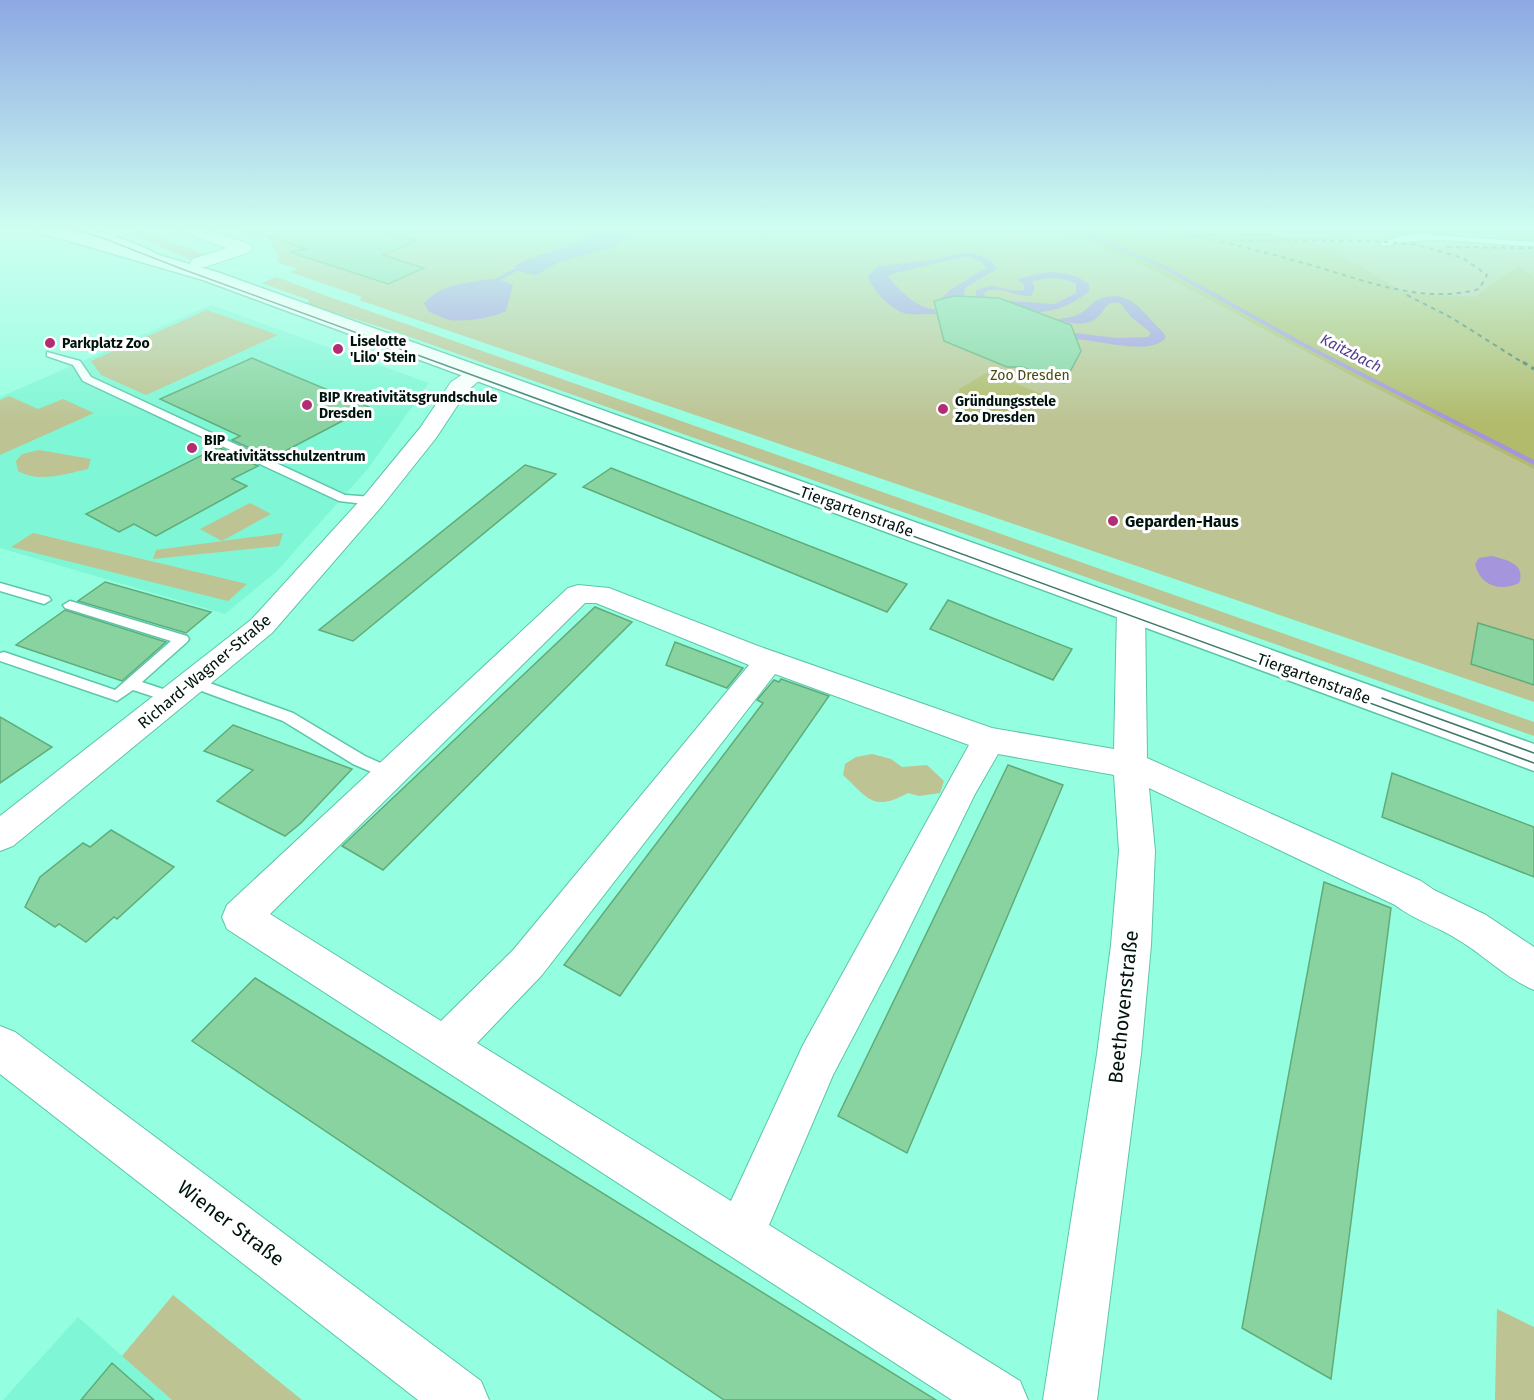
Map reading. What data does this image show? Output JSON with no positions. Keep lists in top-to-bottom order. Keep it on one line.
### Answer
{"streets":{"main road":["Tiergartenstraße"],"street":["Richard-Wagner-Straße","Beethovenstraße","Wiener Straße"]},"crossings":[["Tiergartenstraße","Richard-Wagner-Straße"],["Tiergartenstraße","Beethovenstraße"]],"water":["Kaitzbach"],"parks":["Zoo Dresden"],"places":["Parkplatz Zoo","Liselotte 'Lilo' Stein","BIP Kreativitätsgrundschule Dresden","Gründungsstele Zoo Dresden","BIP Kreativitätsschulzentrum","Geparden-Haus"]}
